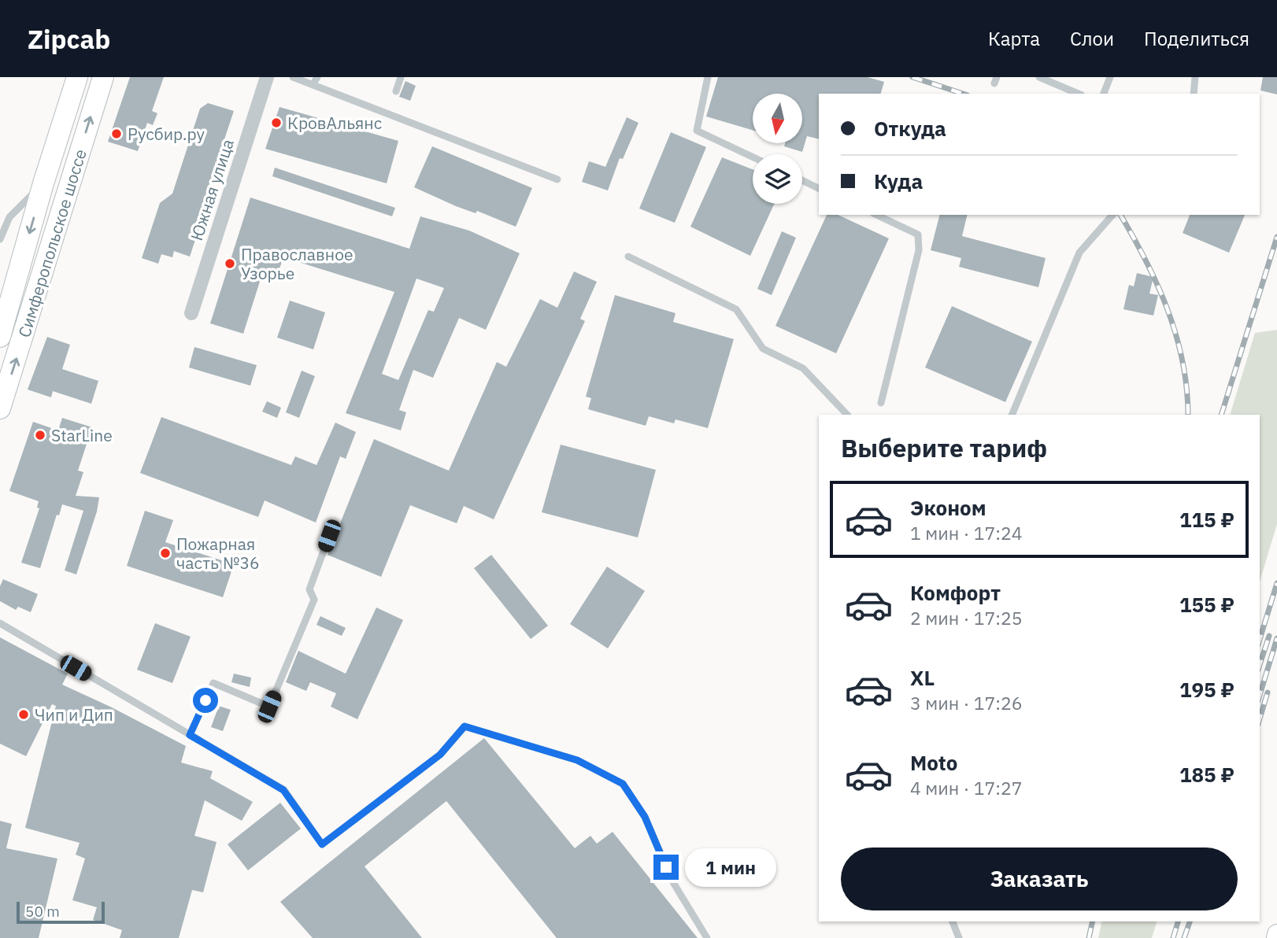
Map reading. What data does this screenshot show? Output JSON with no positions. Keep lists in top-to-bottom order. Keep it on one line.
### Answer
{"streets":{"main road":["Симферопольское шоссе"],"street":["Южная улица"]},"places":["КровАльянс","Русбир.ру","Православное Узорье","StarLine","Пожарная часть №36","Чип и Дип"],"scale_bar":"50 m","north":"bottom","page":{"header":"Zipcab","nav":["Карта","Слои","Поделиться"],"banner":["Откуда","Куда"],"heading":"Выберите тариф","list":[{"name":"Эконом","note":"1 мин · 17:24","value":"115 ₽"},{"name":"Комфорт","note":"2 мин · 17:25","value":"155 ₽"},{"name":"XL","note":"3 мин · 17:26","value":"195 ₽"},{"name":"Moto","note":"4 мин · 17:27","value":"185 ₽"}],"buttons":"Заказать","bubble":"1 мин","scale":"50 m"}}
